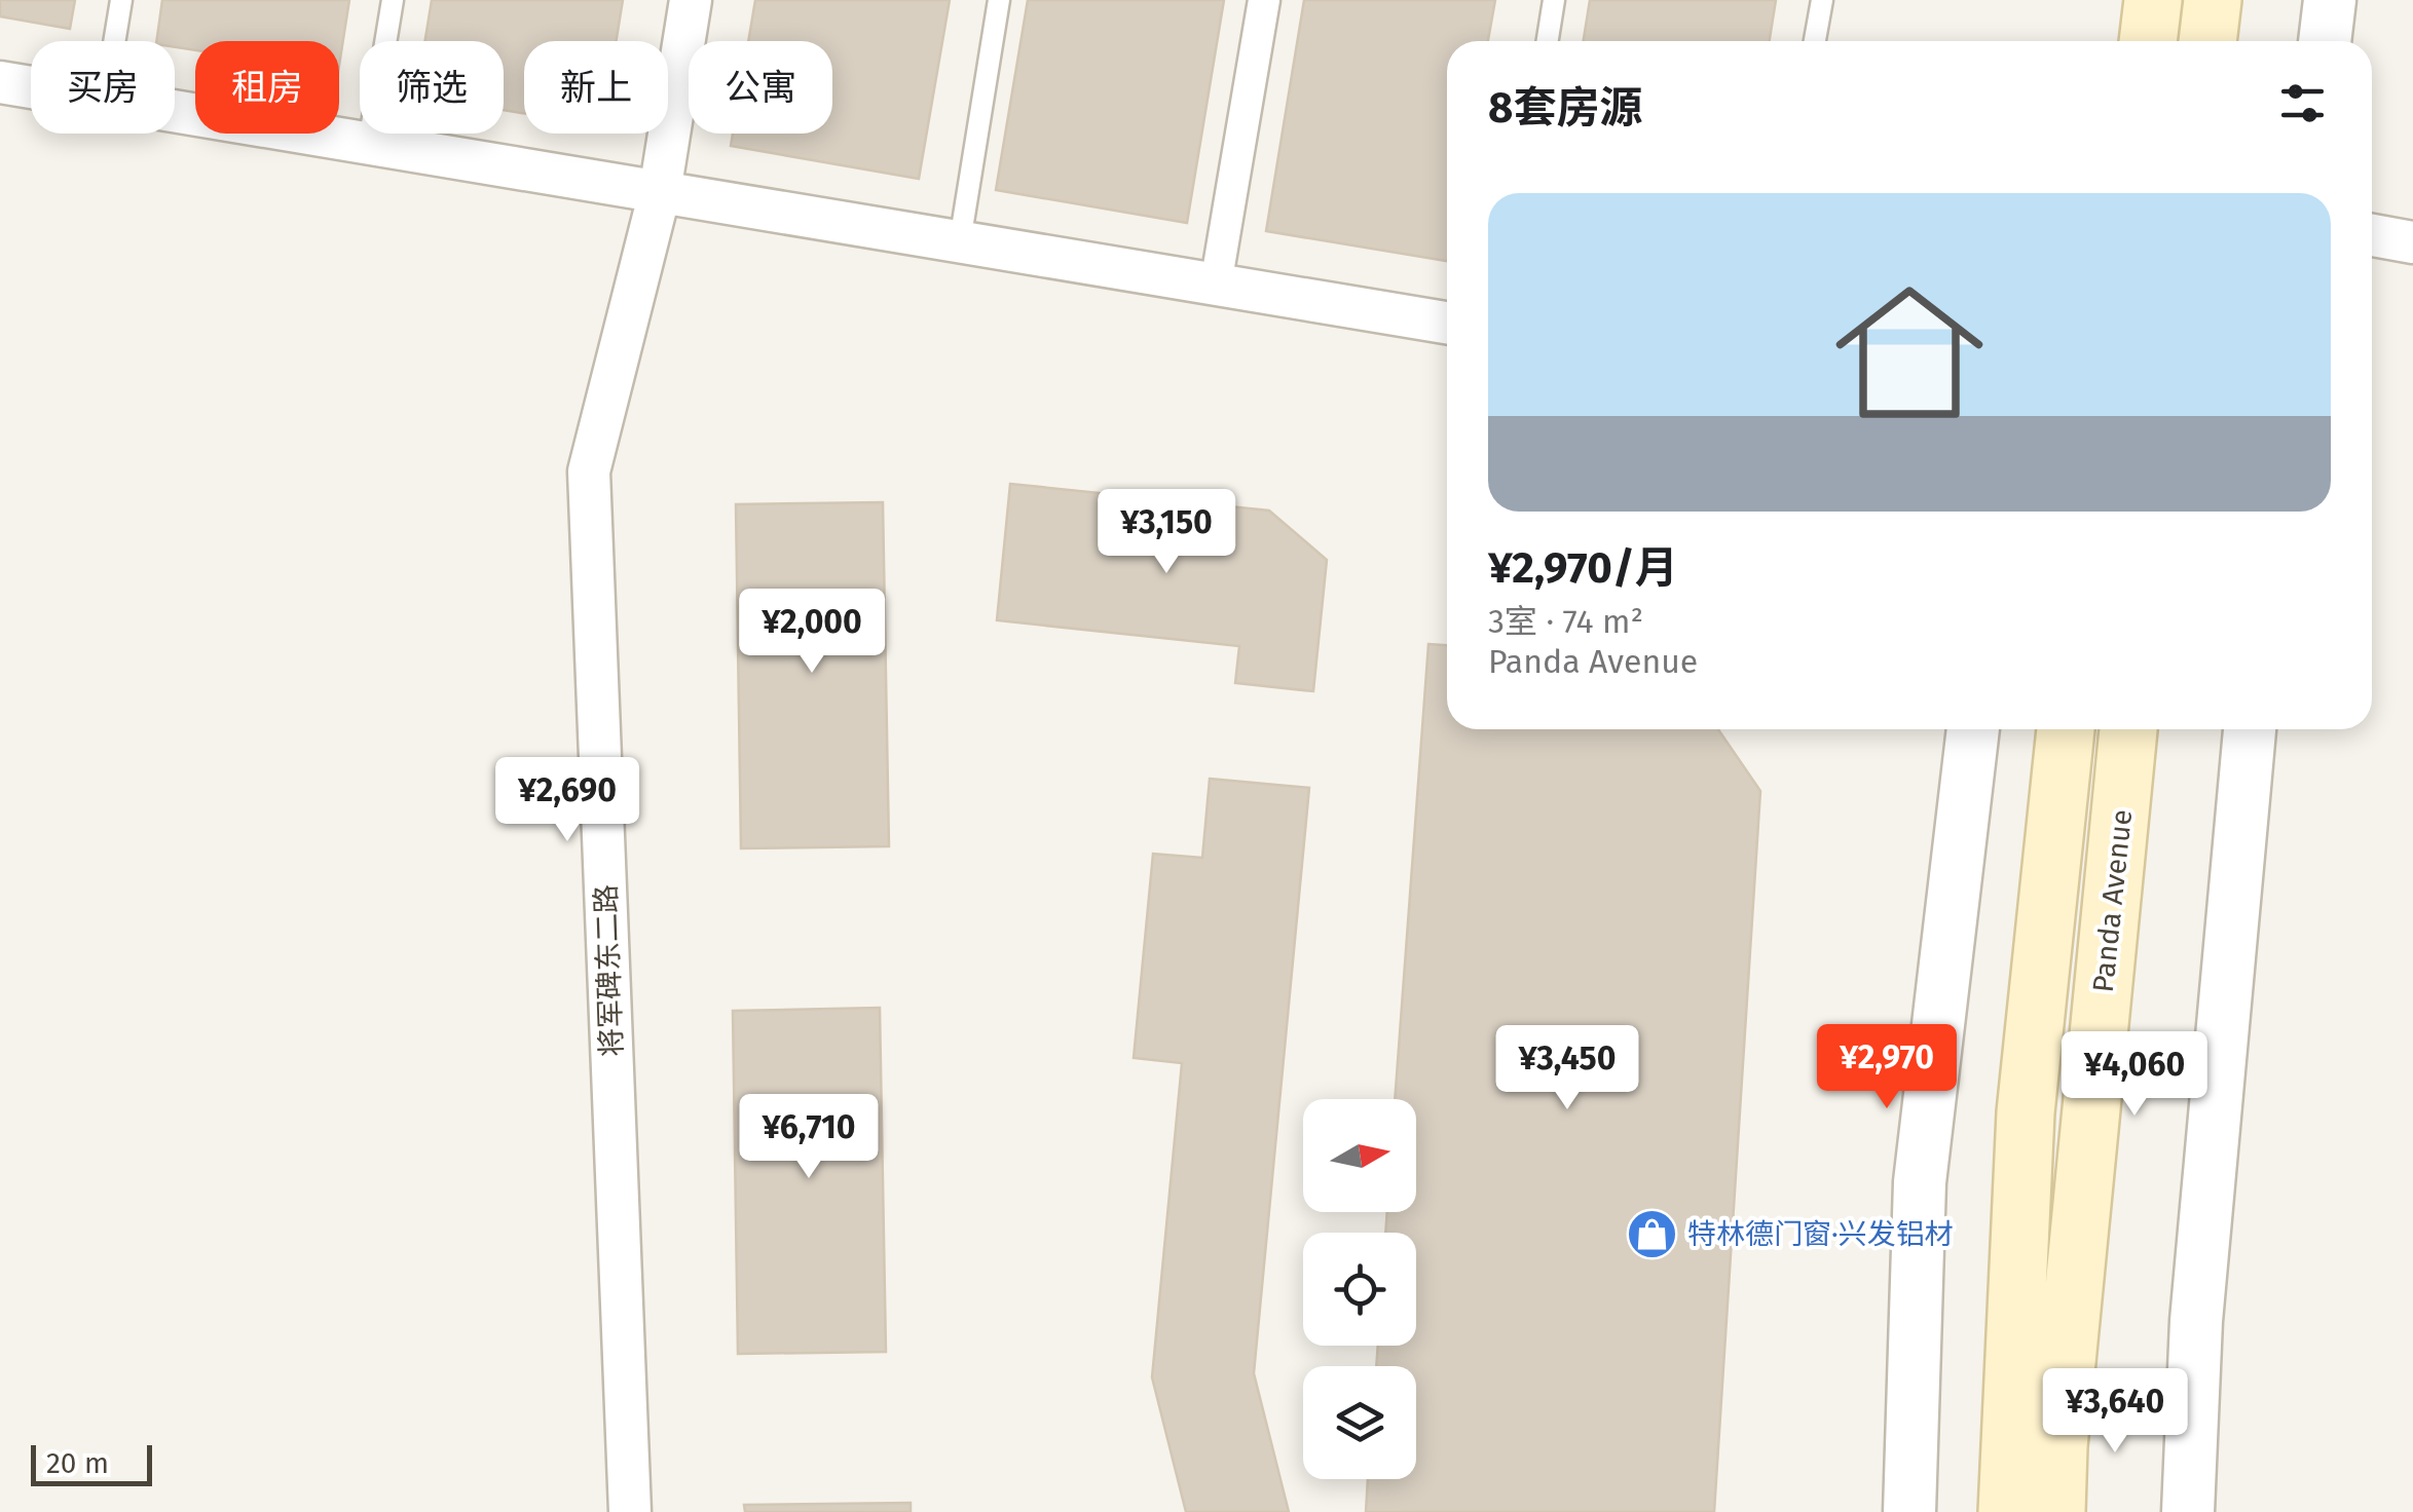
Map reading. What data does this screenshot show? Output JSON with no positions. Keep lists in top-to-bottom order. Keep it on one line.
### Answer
{"streets":{"main road":["Panda Avenue"],"street":["将军碑东二路"]},"places":{"shop":["特林德门窗·兴发铝材"]},"scale_bar":"20 m","north":"right","page":{"chip":["买房","租房","筛选","新上","公寓"],"heading":"8套房源","list":[{"name":"¥2,970/月","note":"3室 · 74 m² · Panda Avenue"}],"price":["¥3,150","¥2,000","¥2,690","¥2,970","¥3,450","¥4,060","¥6,710","¥3,640"],"scale":"20 m"}}
